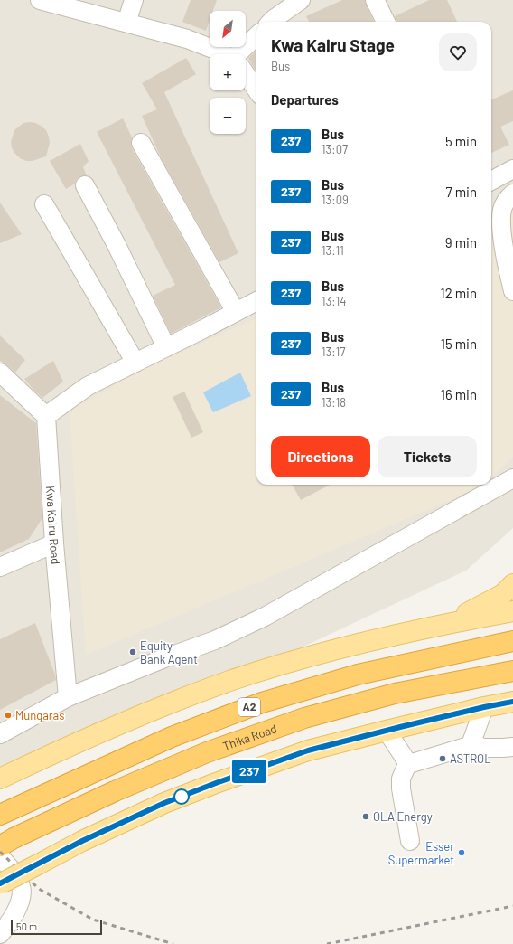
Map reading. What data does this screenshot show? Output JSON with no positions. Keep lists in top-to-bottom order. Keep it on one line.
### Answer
{"streets":{"highway":["A2","Thika Road"],"street":["Kwa Kairu Road"]},"places":["Equity Bank Agent","Mungaras","ASTROL","OLA Energy","Esser Supermarket"],"lines":["bus line 237"],"scale_bar":"50 m","north":"bottom left","page":{"on_map":"237","map_buttons":["+","−"],"heading":[["Kwa Kairu Stage","Bus"],"Departures"],"list":[{"mark":"237","name":"Bus","note":"13:07","value":"5 min"},{"mark":"237","name":"Bus","note":"13:09","value":"7 min"},{"mark":"237","name":"Bus","note":"13:11","value":"9 min"},{"mark":"237","name":"Bus","note":"13:14","value":"12 min"},{"mark":"237","name":"Bus","note":"13:17","value":"15 min"},{"mark":"237","name":"Bus","note":"13:18","value":"16 min"}],"buttons":["Directions","Tickets"],"scale":"50 m"}}
